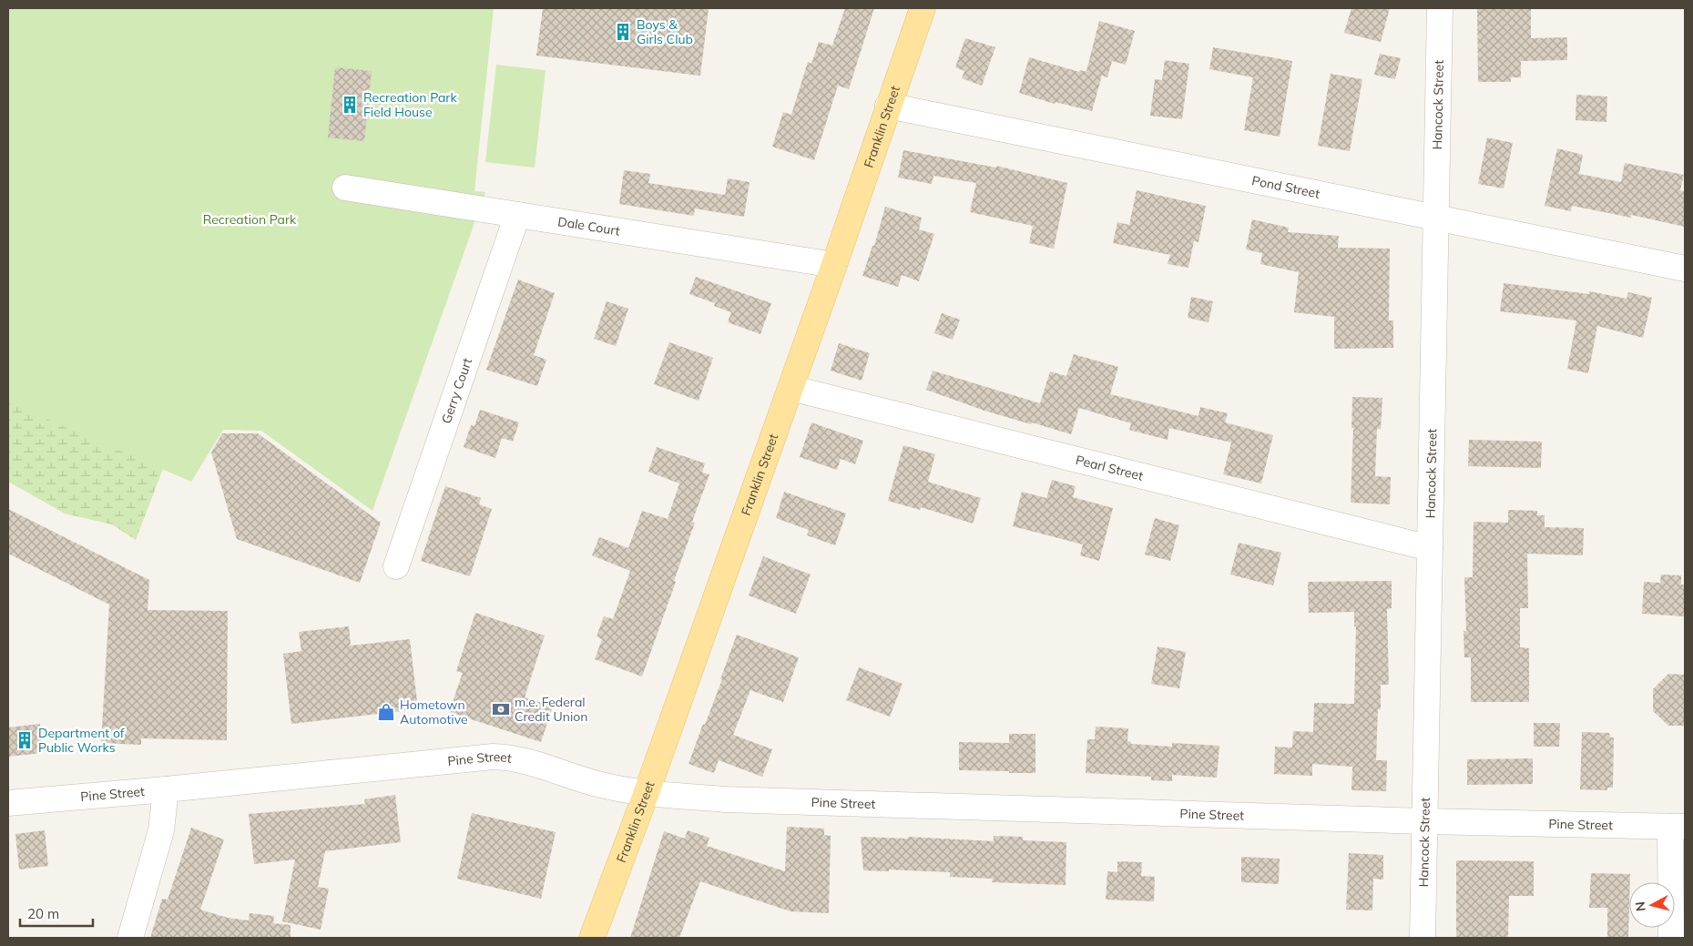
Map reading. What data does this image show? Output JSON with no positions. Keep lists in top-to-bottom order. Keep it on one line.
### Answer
{"streets":{"main road":["Franklin Street"],"street":["Hancock Street","Pond Street","Dale Court","Gerry Court","Pearl Street","Pine Street"]},"crossings":[["Hancock Street","Pond Street"],["Hancock Street","Pearl Street"],["Hancock Street","Pine Street"],["Franklin Street","Pond Street"],["Franklin Street","Dale Court"],["Franklin Street","Pearl Street"],["Franklin Street","Pine Street"],["Dale Court","Gerry Court"]],"parks":["Recreation Park"],"places":{"building":["Boys & Girls Club","Recreation Park Field House","Department of Public Works"],"bank":["m.e. Federal Credit Union"],"shop":["Hometown Automotive"]},"scale_bar":"20 m","north":"left"}
